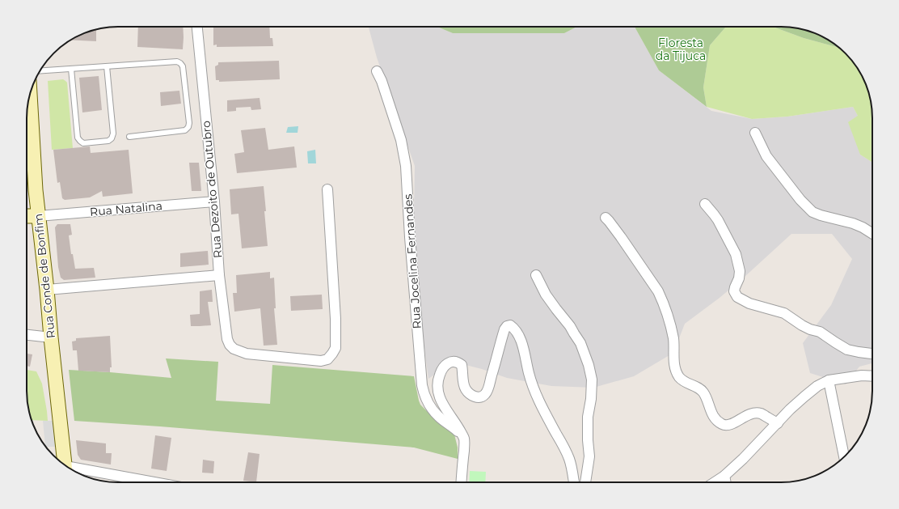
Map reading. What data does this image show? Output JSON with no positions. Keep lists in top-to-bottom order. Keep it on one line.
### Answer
{"streets":{"main road":["Rua Conde de Bonfim"],"street":["Rua Dezoito de Outubro","Rua Natalina","Rua Jocelina Fernandes"]},"crossings":[["Rua Dezoito de Outubro","Rua Natalina"],["Rua Natalina","Rua Conde de Bonfim"]],"parks":["Floresta da Tijuca"]}
